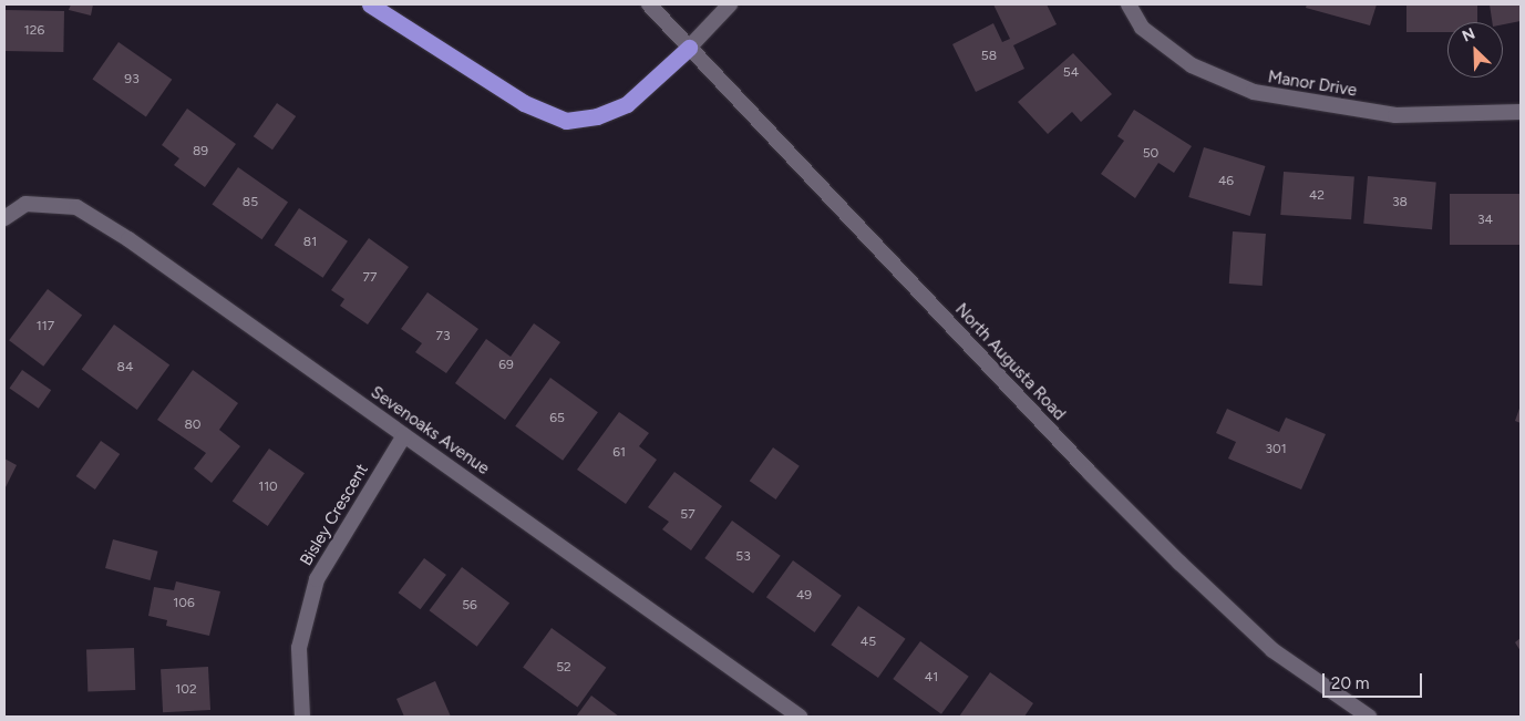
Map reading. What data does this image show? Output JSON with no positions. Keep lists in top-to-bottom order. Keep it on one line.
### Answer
{"streets":{"street":["Manor Drive","North Augusta Road","Sevenoaks Avenue","Bisley Crescent"]},"crossings":[["Sevenoaks Avenue","Bisley Crescent"]],"house_numbers":["126","58","54","93","89","50","46","42","85","38","34","81","77","117","73","69","84","65","80","301","61","110","57","53","49","106","56","45","52","41","102"],"scale_bar":"20 m","north":"top left"}
